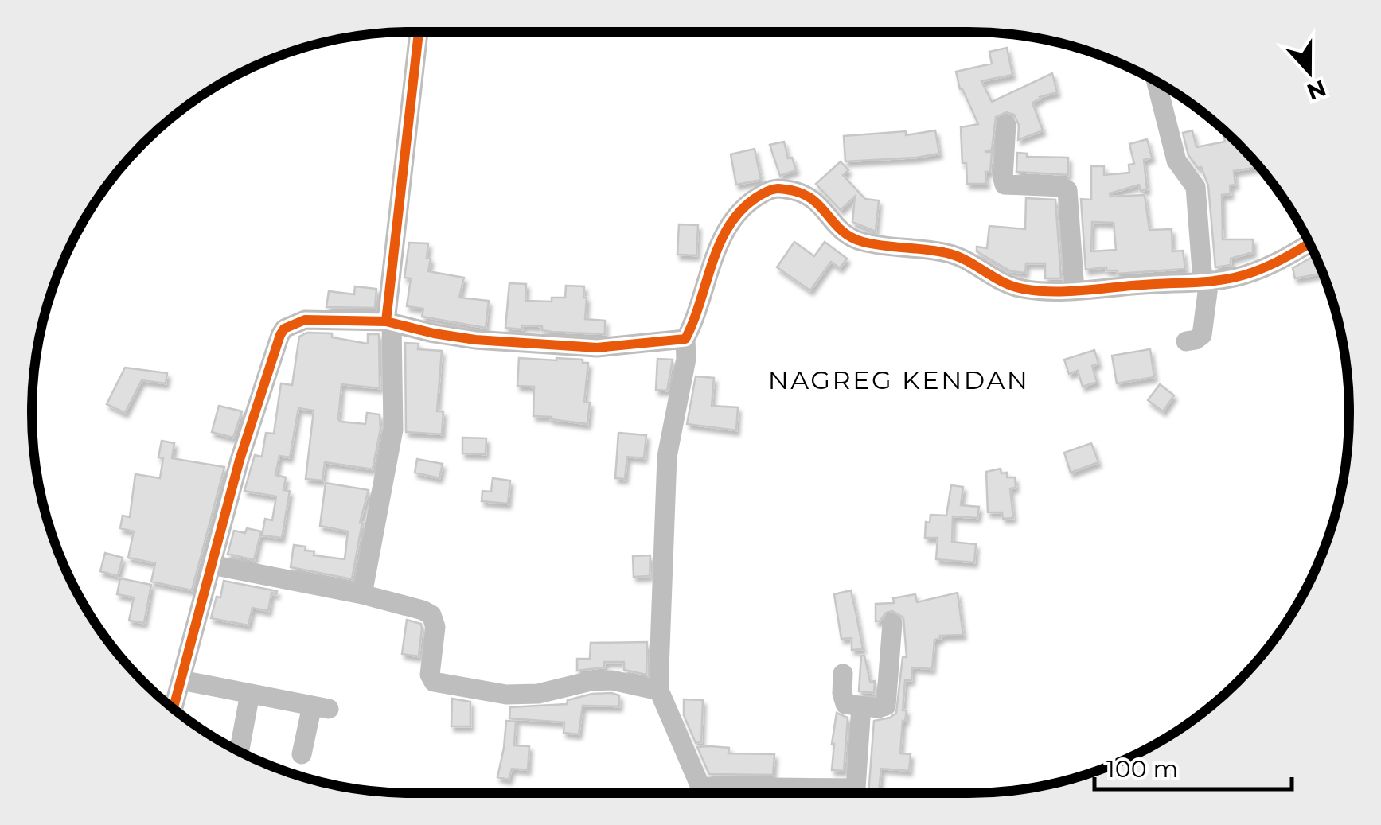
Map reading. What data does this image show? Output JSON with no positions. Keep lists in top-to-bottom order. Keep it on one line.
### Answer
{"districts":["NAGREG KENDAN"],"scale_bar":"100 m","north":"bottom"}
